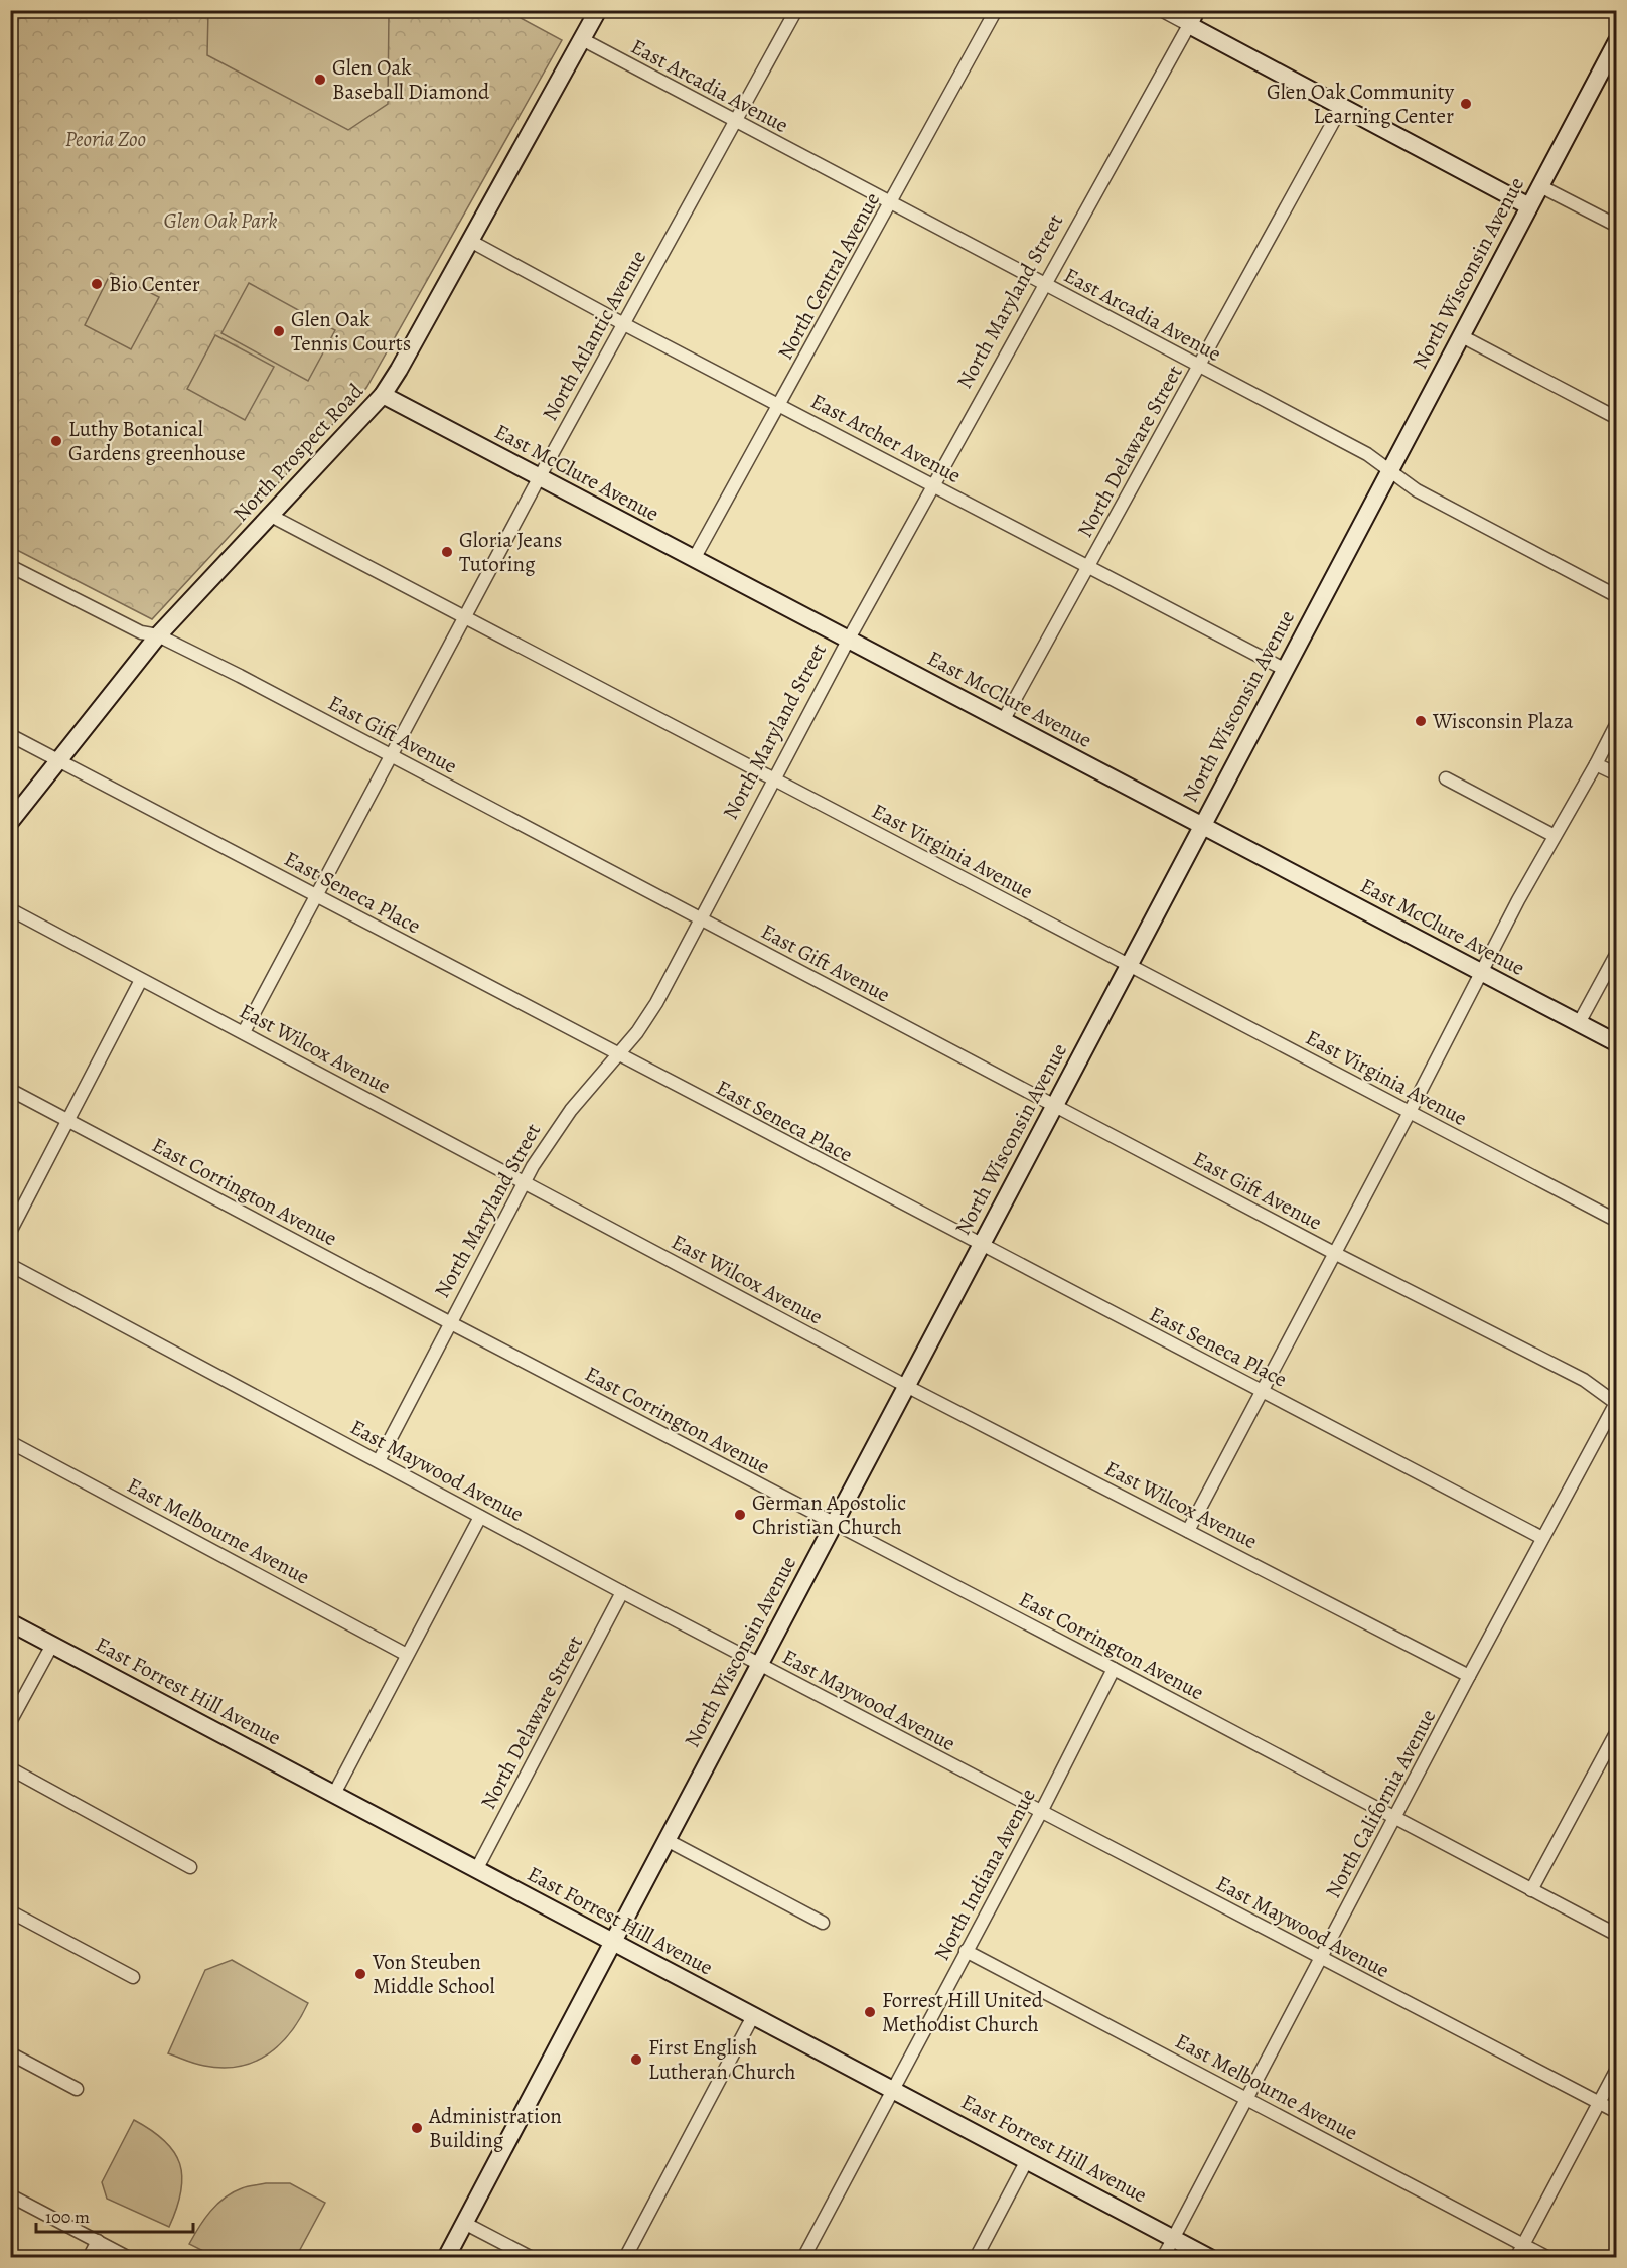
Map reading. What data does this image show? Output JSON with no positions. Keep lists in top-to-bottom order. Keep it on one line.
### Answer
{"streets":{"street":["East Arcadia Avenue","North Wisconsin Avenue","North Central Avenue","North Maryland Street","North Atlantic Avenue","East Archer Avenue","North Delaware Street","North Prospect Road","East McClure Avenue","East Gift Avenue","East Virginia Avenue","East Seneca Place","East Wilcox Avenue","East Corrington Avenue","East Maywood Avenue","East Melbourne Avenue","East Forrest Hill Avenue","North California Avenue","North Indiana Avenue"]},"crossings":[["East Arcadia Avenue","North Wisconsin Avenue"],["East Arcadia Avenue","North Central Avenue"],["East Arcadia Avenue","North Maryland Street"],["East Arcadia Avenue","North Atlantic Avenue"],["East Arcadia Avenue","North Delaware Street"],["East Arcadia Avenue","North Prospect Road"],["North Wisconsin Avenue","East Archer Avenue"],["North Wisconsin Avenue","East McClure Avenue"],["North Wisconsin Avenue","East Gift Avenue"],["North Wisconsin Avenue","East Virginia Avenue"],["North Wisconsin Avenue","East Seneca Place"],["North Wisconsin Avenue","East Wilcox Avenue"],["North Wisconsin Avenue","East Corrington Avenue"],["North Wisconsin Avenue","East Maywood Avenue"],["North Wisconsin Avenue","East Forrest Hill Avenue"],["North Central Avenue","East Archer Avenue"],["North Central Avenue","East McClure Avenue"],["North Maryland Street","East Archer Avenue"],["North Maryland Street","East McClure Avenue"],["North Maryland Street","East Gift Avenue"],["North Maryland Street","East Virginia Avenue"],["North Maryland Street","East Seneca Place"],["North Maryland Street","East Wilcox Avenue"],["North Maryland Street","East Corrington Avenue"],["North Maryland Street","East Maywood Avenue"],["North Atlantic Avenue","East Archer Avenue"],["North Atlantic Avenue","East McClure Avenue"],["North Atlantic Avenue","East Gift Avenue"],["North Atlantic Avenue","East Virginia Avenue"],["North Atlantic Avenue","East Seneca Place"],["North Atlantic Avenue","East Wilcox Avenue"],["East Archer Avenue","North Delaware Street"],["East Archer Avenue","North Prospect Road"],["North Delaware Street","East McClure Avenue"],["North Delaware Street","East Maywood Avenue"],["North Delaware Street","East Forrest Hill Avenue"],["North Prospect Road","East McClure Avenue"],["North Prospect Road","East Gift Avenue"],["North Prospect Road","East Virginia Avenue"],["North Prospect Road","East Seneca Place"],["East Gift Avenue","North California Avenue"],["East Seneca Place","North California Avenue"],["East Wilcox Avenue","North California Avenue"],["East Corrington Avenue","North California Avenue"],["East Corrington Avenue","North Indiana Avenue"],["East Maywood Avenue","North California Avenue"],["East Maywood Avenue","North Indiana Avenue"],["East Melbourne Avenue","North California Avenue"],["East Melbourne Avenue","North Indiana Avenue"],["East Forrest Hill Avenue","North California Avenue"],["East Forrest Hill Avenue","North Indiana Avenue"]],"parks":["Peoria Zoo","Glen Oak Park"],"places":["Glen Oak Baseball Diamond","Glen Oak Community Learning Center","Bio Center","Glen Oak Tennis Courts","Luthy Botanical Gardens greenhouse","Gloria Jeans Tutoring","Wisconsin Plaza","German Apostolic Christian Church","Von Steuben Middle School","Forrest Hill United Methodist Church","First English Lutheran Church","Administration Building"],"scale_bar":"100 m"}
